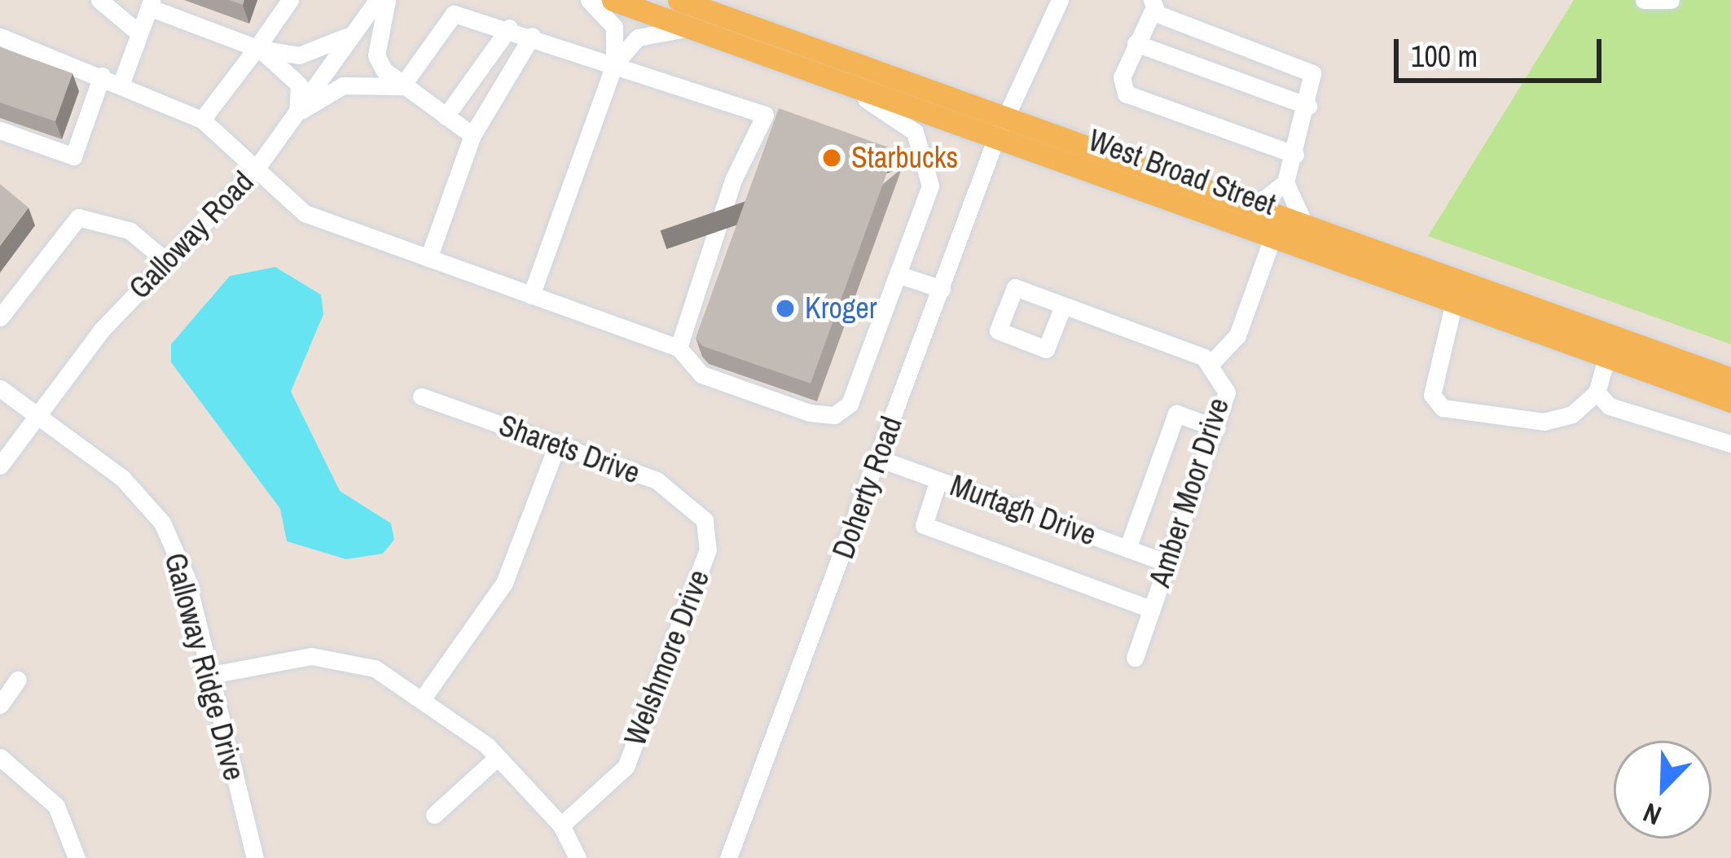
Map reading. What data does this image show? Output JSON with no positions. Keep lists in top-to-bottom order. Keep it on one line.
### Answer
{"streets":{"main road":["West Broad Street"],"street":["Galloway Road","Sharets Drive","Doherty Road","Amber Moor Drive","Murtagh Drive","Welshmore Drive","Galloway Ridge Drive"]},"crossings":[["West Broad Street","Doherty Road"],["Galloway Road","Galloway Ridge Drive"],["Sharets Drive","Welshmore Drive"],["Doherty Road","Murtagh Drive"],["Amber Moor Drive","Murtagh Drive"]],"places":["Starbucks","Kroger"],"scale_bar":"100 m","north":"bottom left"}
